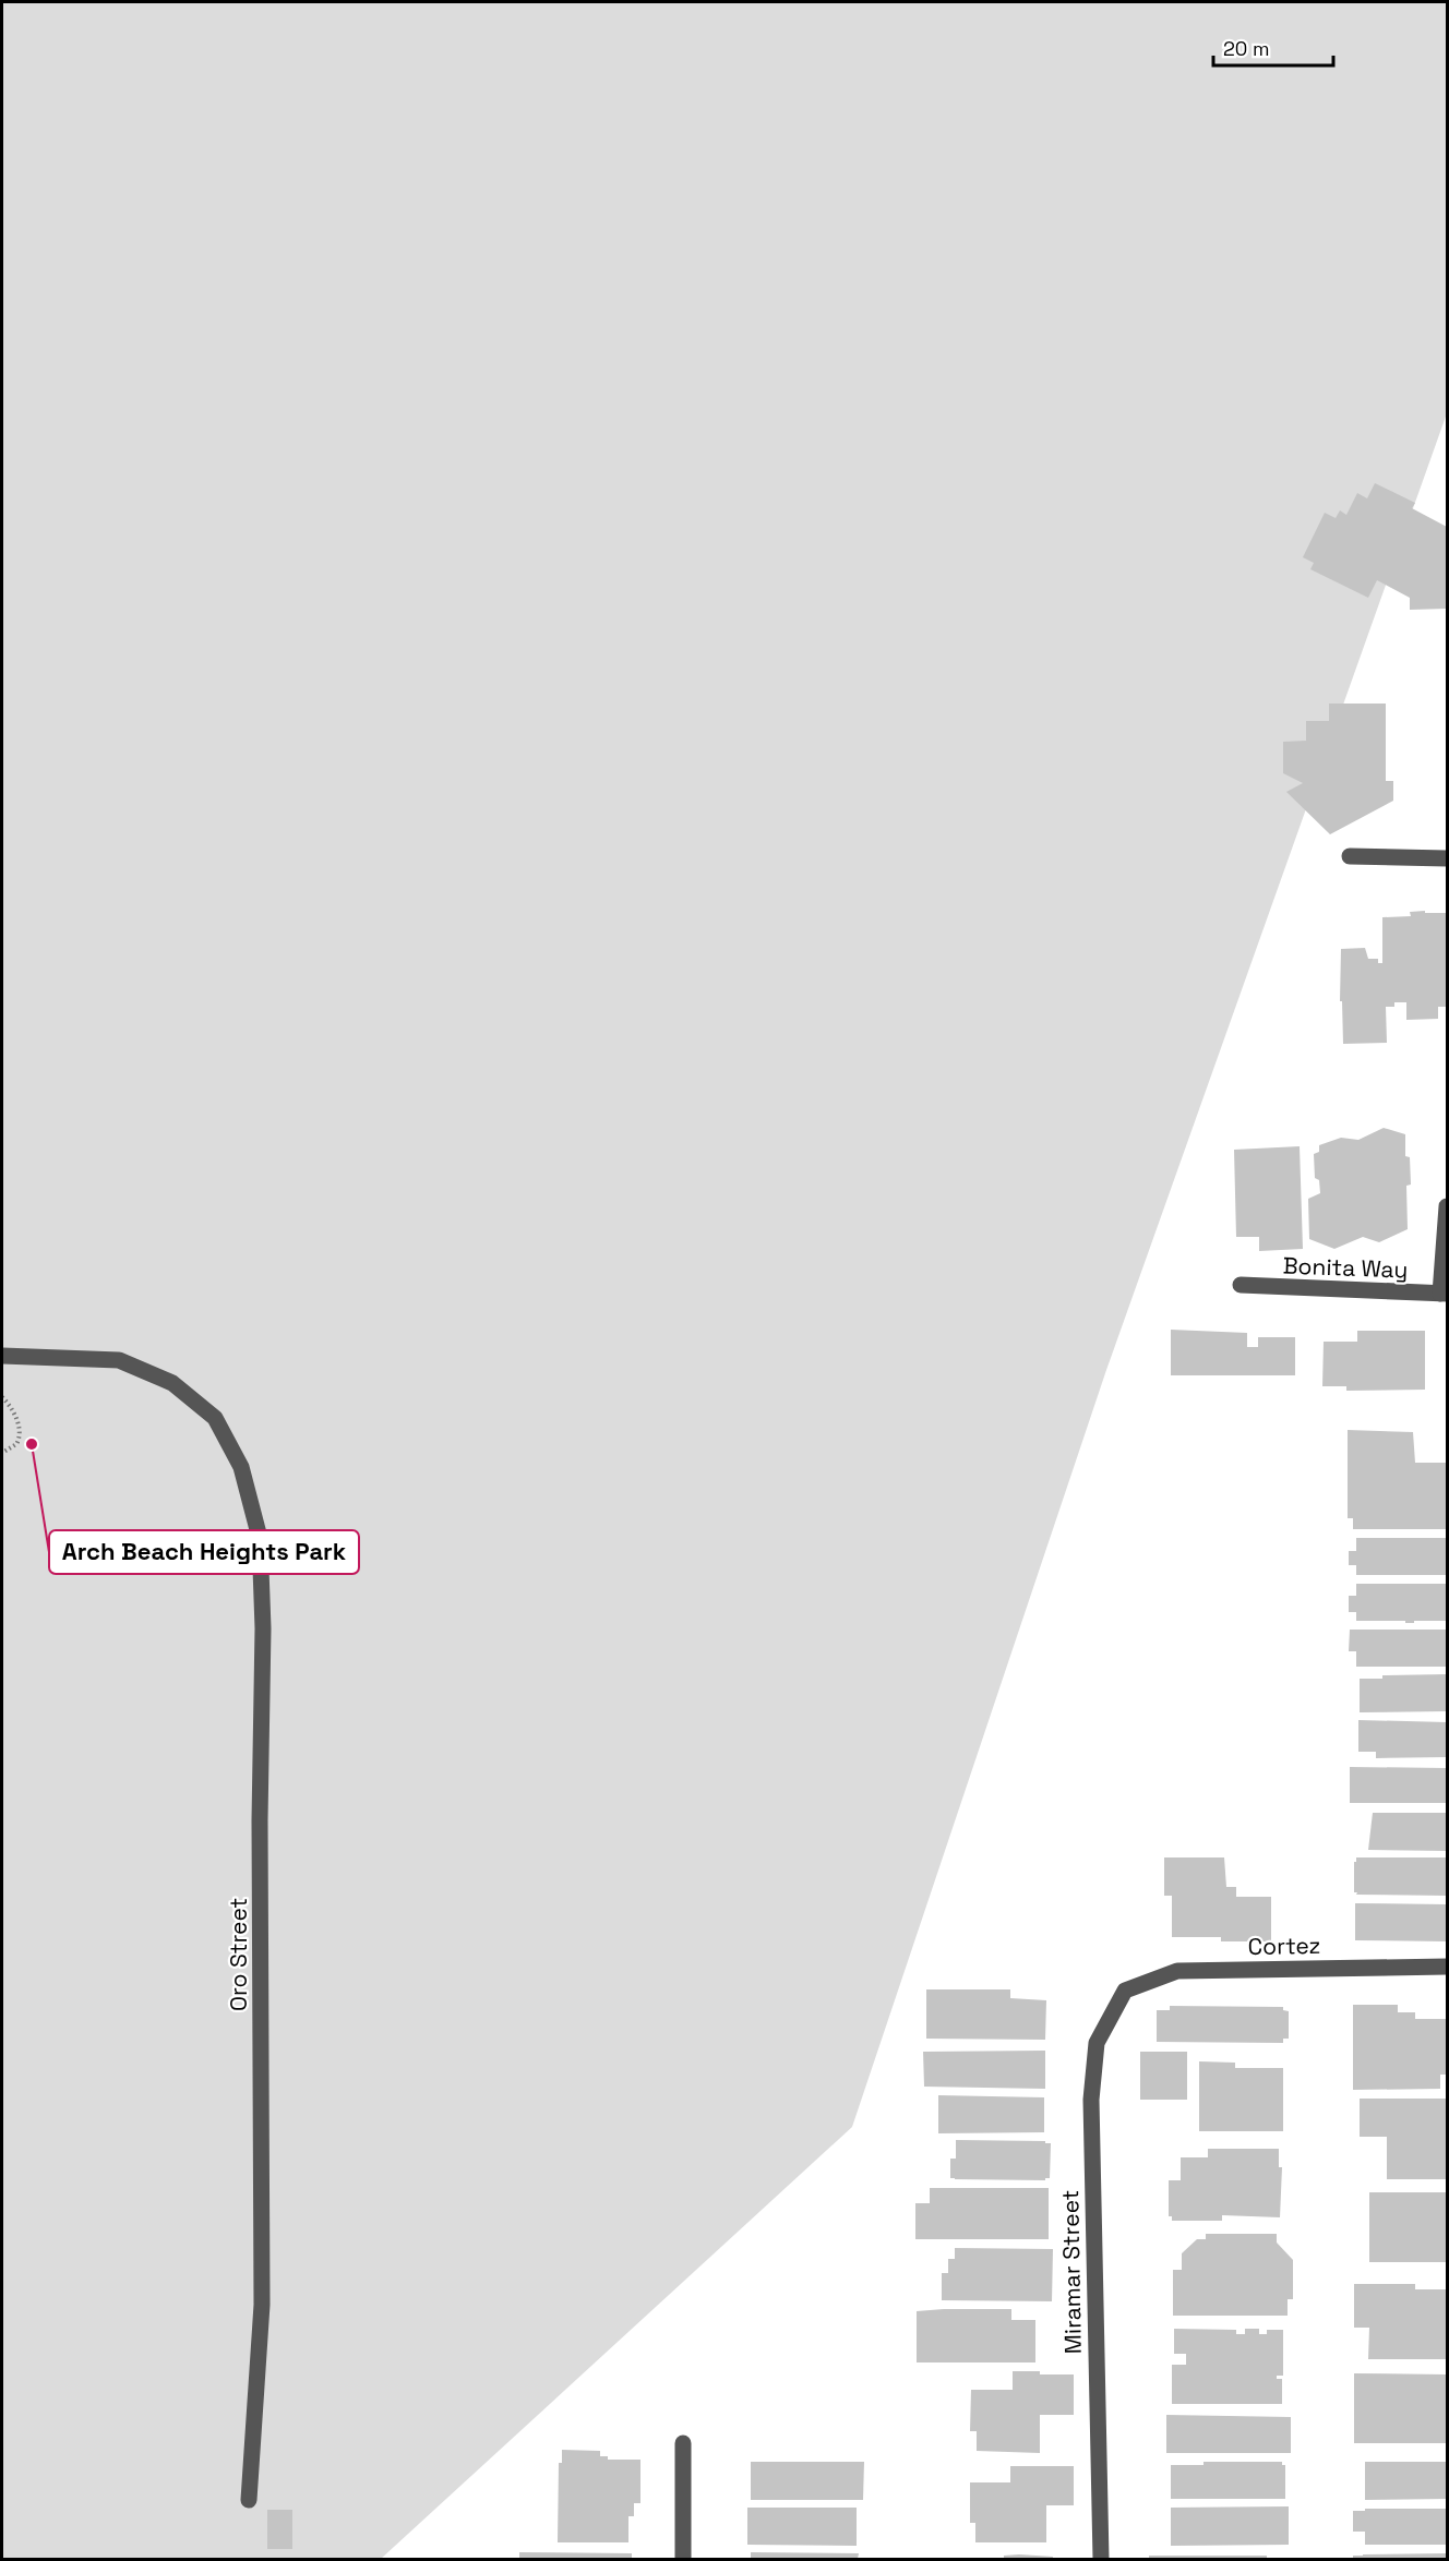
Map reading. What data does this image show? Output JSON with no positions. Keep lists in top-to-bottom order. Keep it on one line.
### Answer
{"streets":{"street":["Bonita Way","Cortez","Oro Street","Miramar Street"]},"crossings":[["Cortez","Miramar Street"]],"places":["Arch Beach Heights Park"],"scale_bar":"20 m"}
